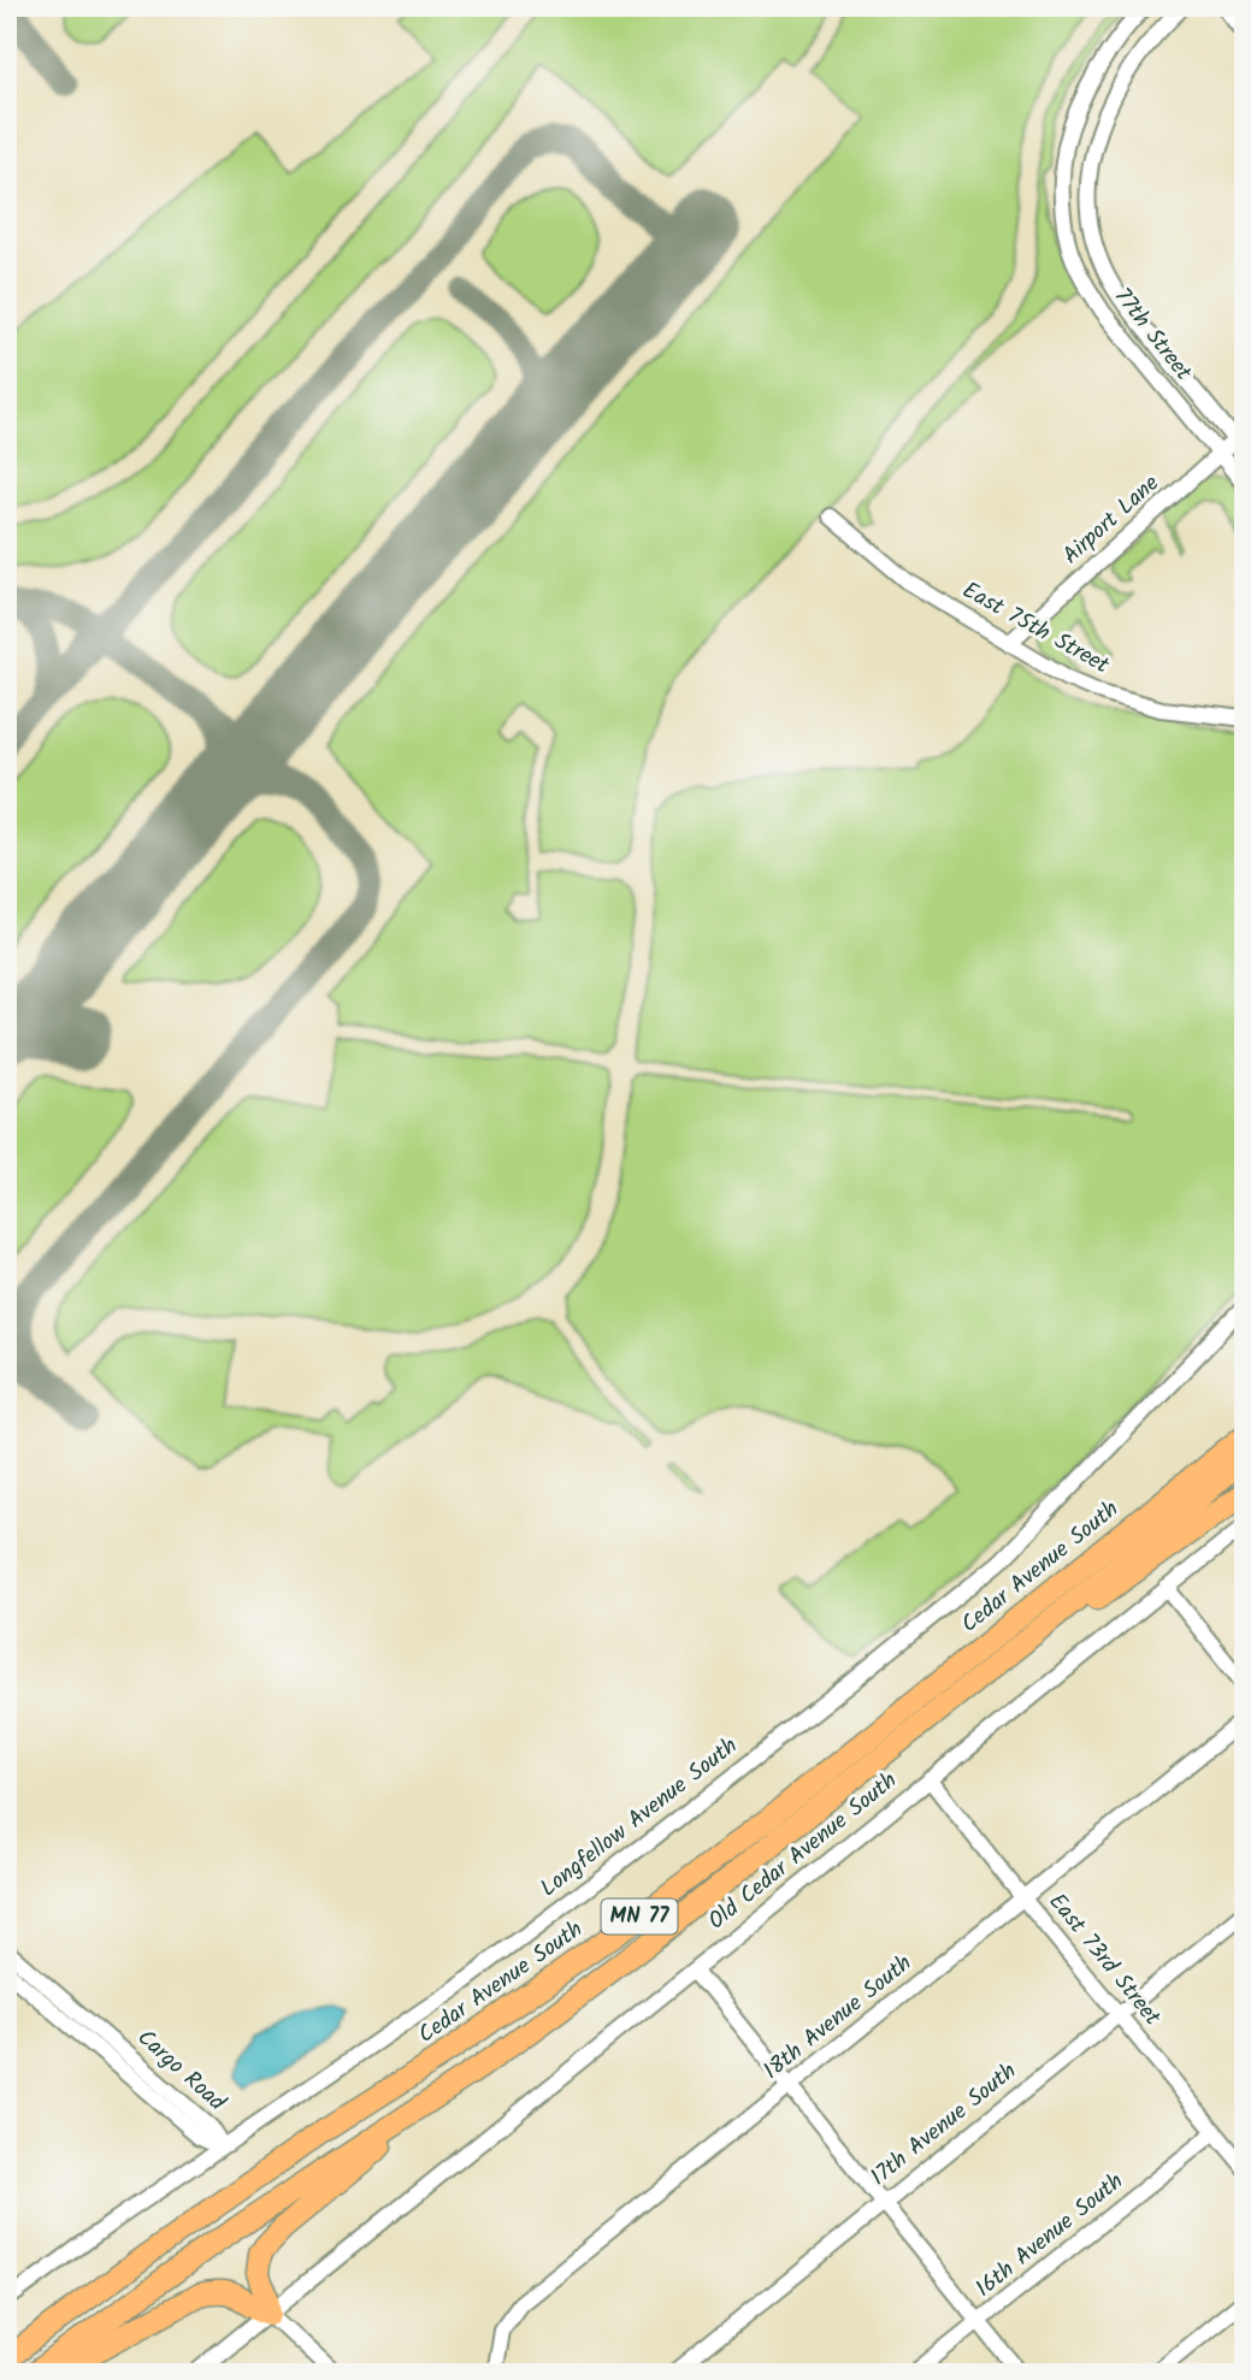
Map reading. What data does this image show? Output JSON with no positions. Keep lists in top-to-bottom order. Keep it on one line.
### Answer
{"streets":{"highway":["Cedar Avenue South","MN 77"],"street":["77th Street","Airport Lane","East 75th Street","Longfellow Avenue South","Old Cedar Avenue South","East 73rd Street","18th Avenue South","Cargo Road","17th Avenue South","16th Avenue South"]},"crossings":[["77th Street","Airport Lane"],["Airport Lane","East 75th Street"],["Longfellow Avenue South","Cargo Road"],["Old Cedar Avenue South","East 73rd Street"],["East 73rd Street","18th Avenue South"],["East 73rd Street","17th Avenue South"],["East 73rd Street","16th Avenue South"]]}
